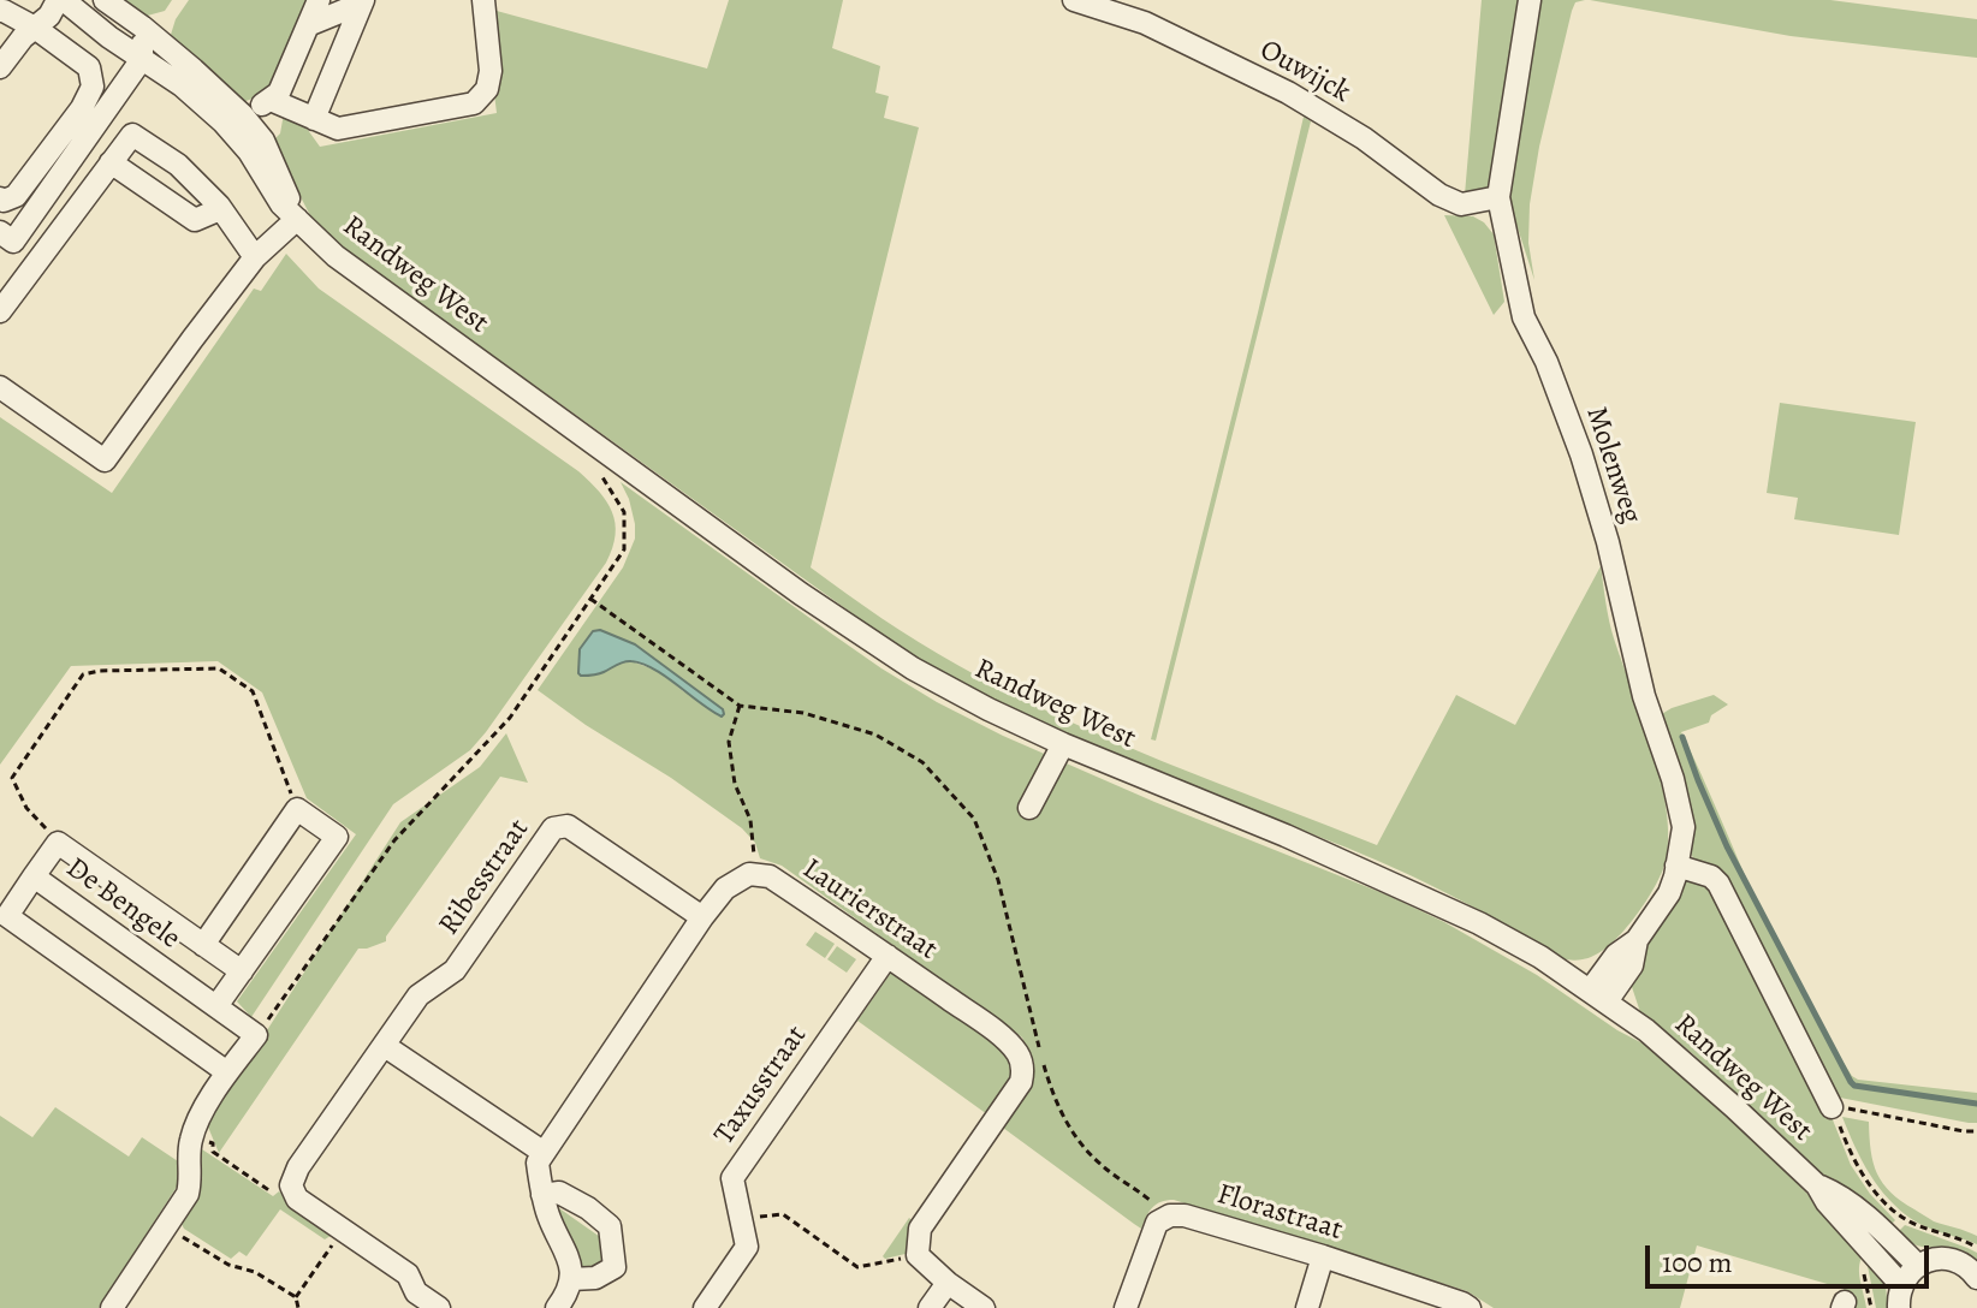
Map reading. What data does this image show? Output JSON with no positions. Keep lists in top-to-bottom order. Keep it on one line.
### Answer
{"streets":{"street":["Ouwijck","Randweg West","Molenweg","Ribesstraat","De Bengele","Laurierstraat","Taxusstraat","Florastraat"]},"crossings":[["Ouwijck","Molenweg"],["Randweg West","Molenweg"],["Laurierstraat","Taxusstraat"]],"scale_bar":"100 m"}
